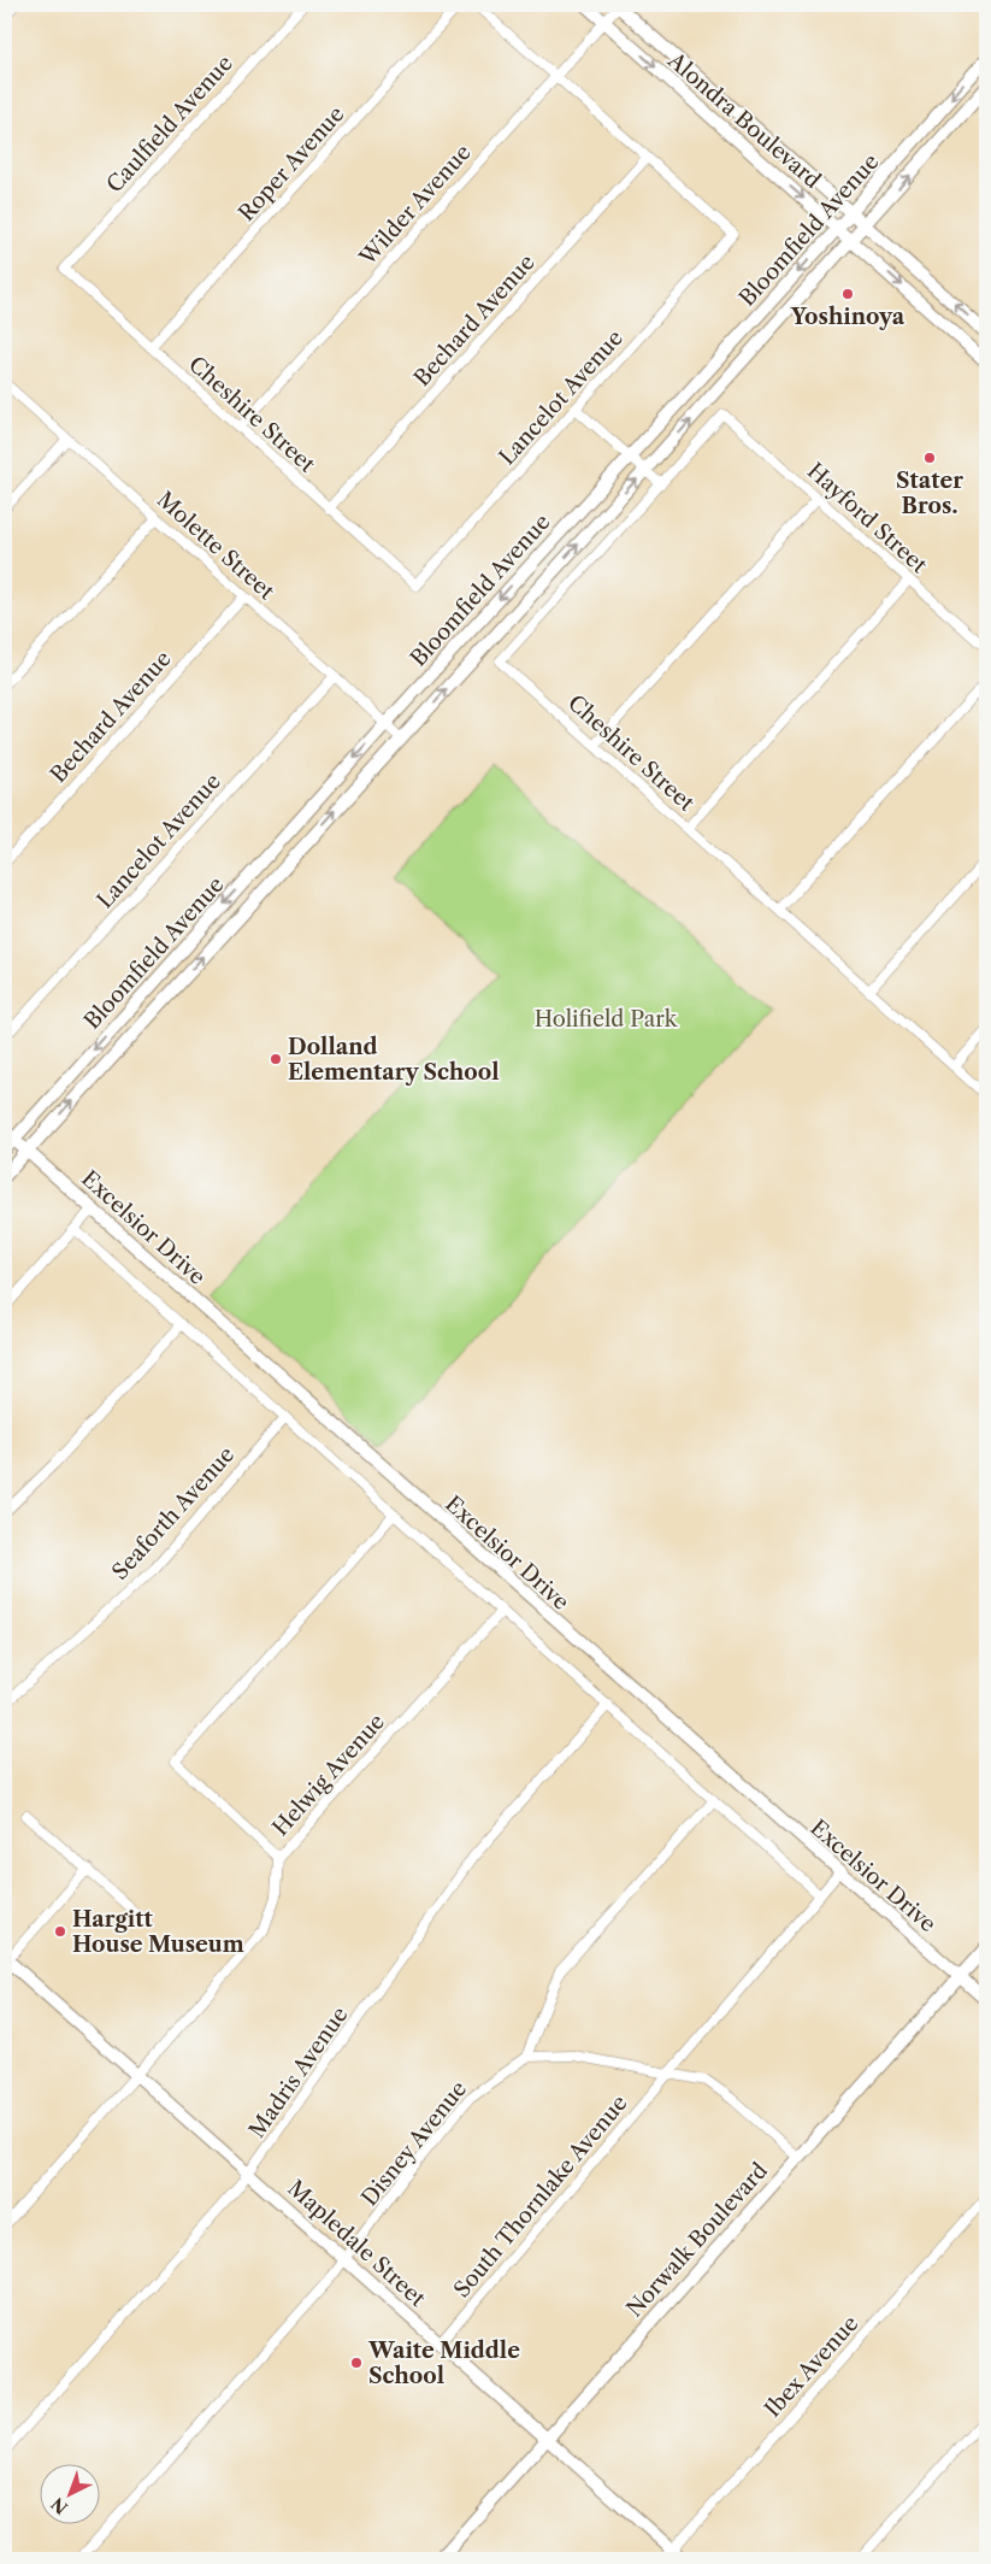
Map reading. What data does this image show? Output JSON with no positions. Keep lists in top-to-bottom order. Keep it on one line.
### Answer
{"streets":{"main road":["Alondra Boulevard","Bloomfield Avenue","Excelsior Drive","Norwalk Boulevard","Mapledale Street"],"street":["Caulfield Avenue","Roper Avenue","Wilder Avenue","Bechard Avenue","Lancelot Avenue","Cheshire Street","Hayford Street","Molette Street","Seaforth Avenue","Helwig Avenue","Madris Avenue","Disney Avenue","South Thornlake Avenue","Ibex Avenue"]},"crossings":[["Alondra Boulevard","Wilder Avenue"],["Alondra Boulevard","Bloomfield Avenue"],["Caulfield Avenue","Cheshire Street"],["Roper Avenue","Cheshire Street"],["Wilder Avenue","Cheshire Street"],["Bloomfield Avenue","Molette Street"],["Bloomfield Avenue","Excelsior Drive"],["Bechard Avenue","Lancelot Avenue"],["Bechard Avenue","Cheshire Street"],["Bechard Avenue","Molette Street"],["Lancelot Avenue","Cheshire Street"],["Lancelot Avenue","Molette Street"],["Cheshire Street","Hayford Street"],["Excelsior Drive","South Thornlake Avenue"],["Excelsior Drive","Norwalk Boulevard"],["Helwig Avenue","Mapledale Street"],["Madris Avenue","Mapledale Street"],["Disney Avenue","Mapledale Street"],["South Thornlake Avenue","Mapledale Street"],["Norwalk Boulevard","Mapledale Street"],["Mapledale Street","Ibex Avenue"]],"parks":["Holifield Park"],"places":["Yoshinoya","Stater Bros.","Dolland Elementary School","Hargitt House Museum","Waite Middle School"],"north":"bottom left"}
